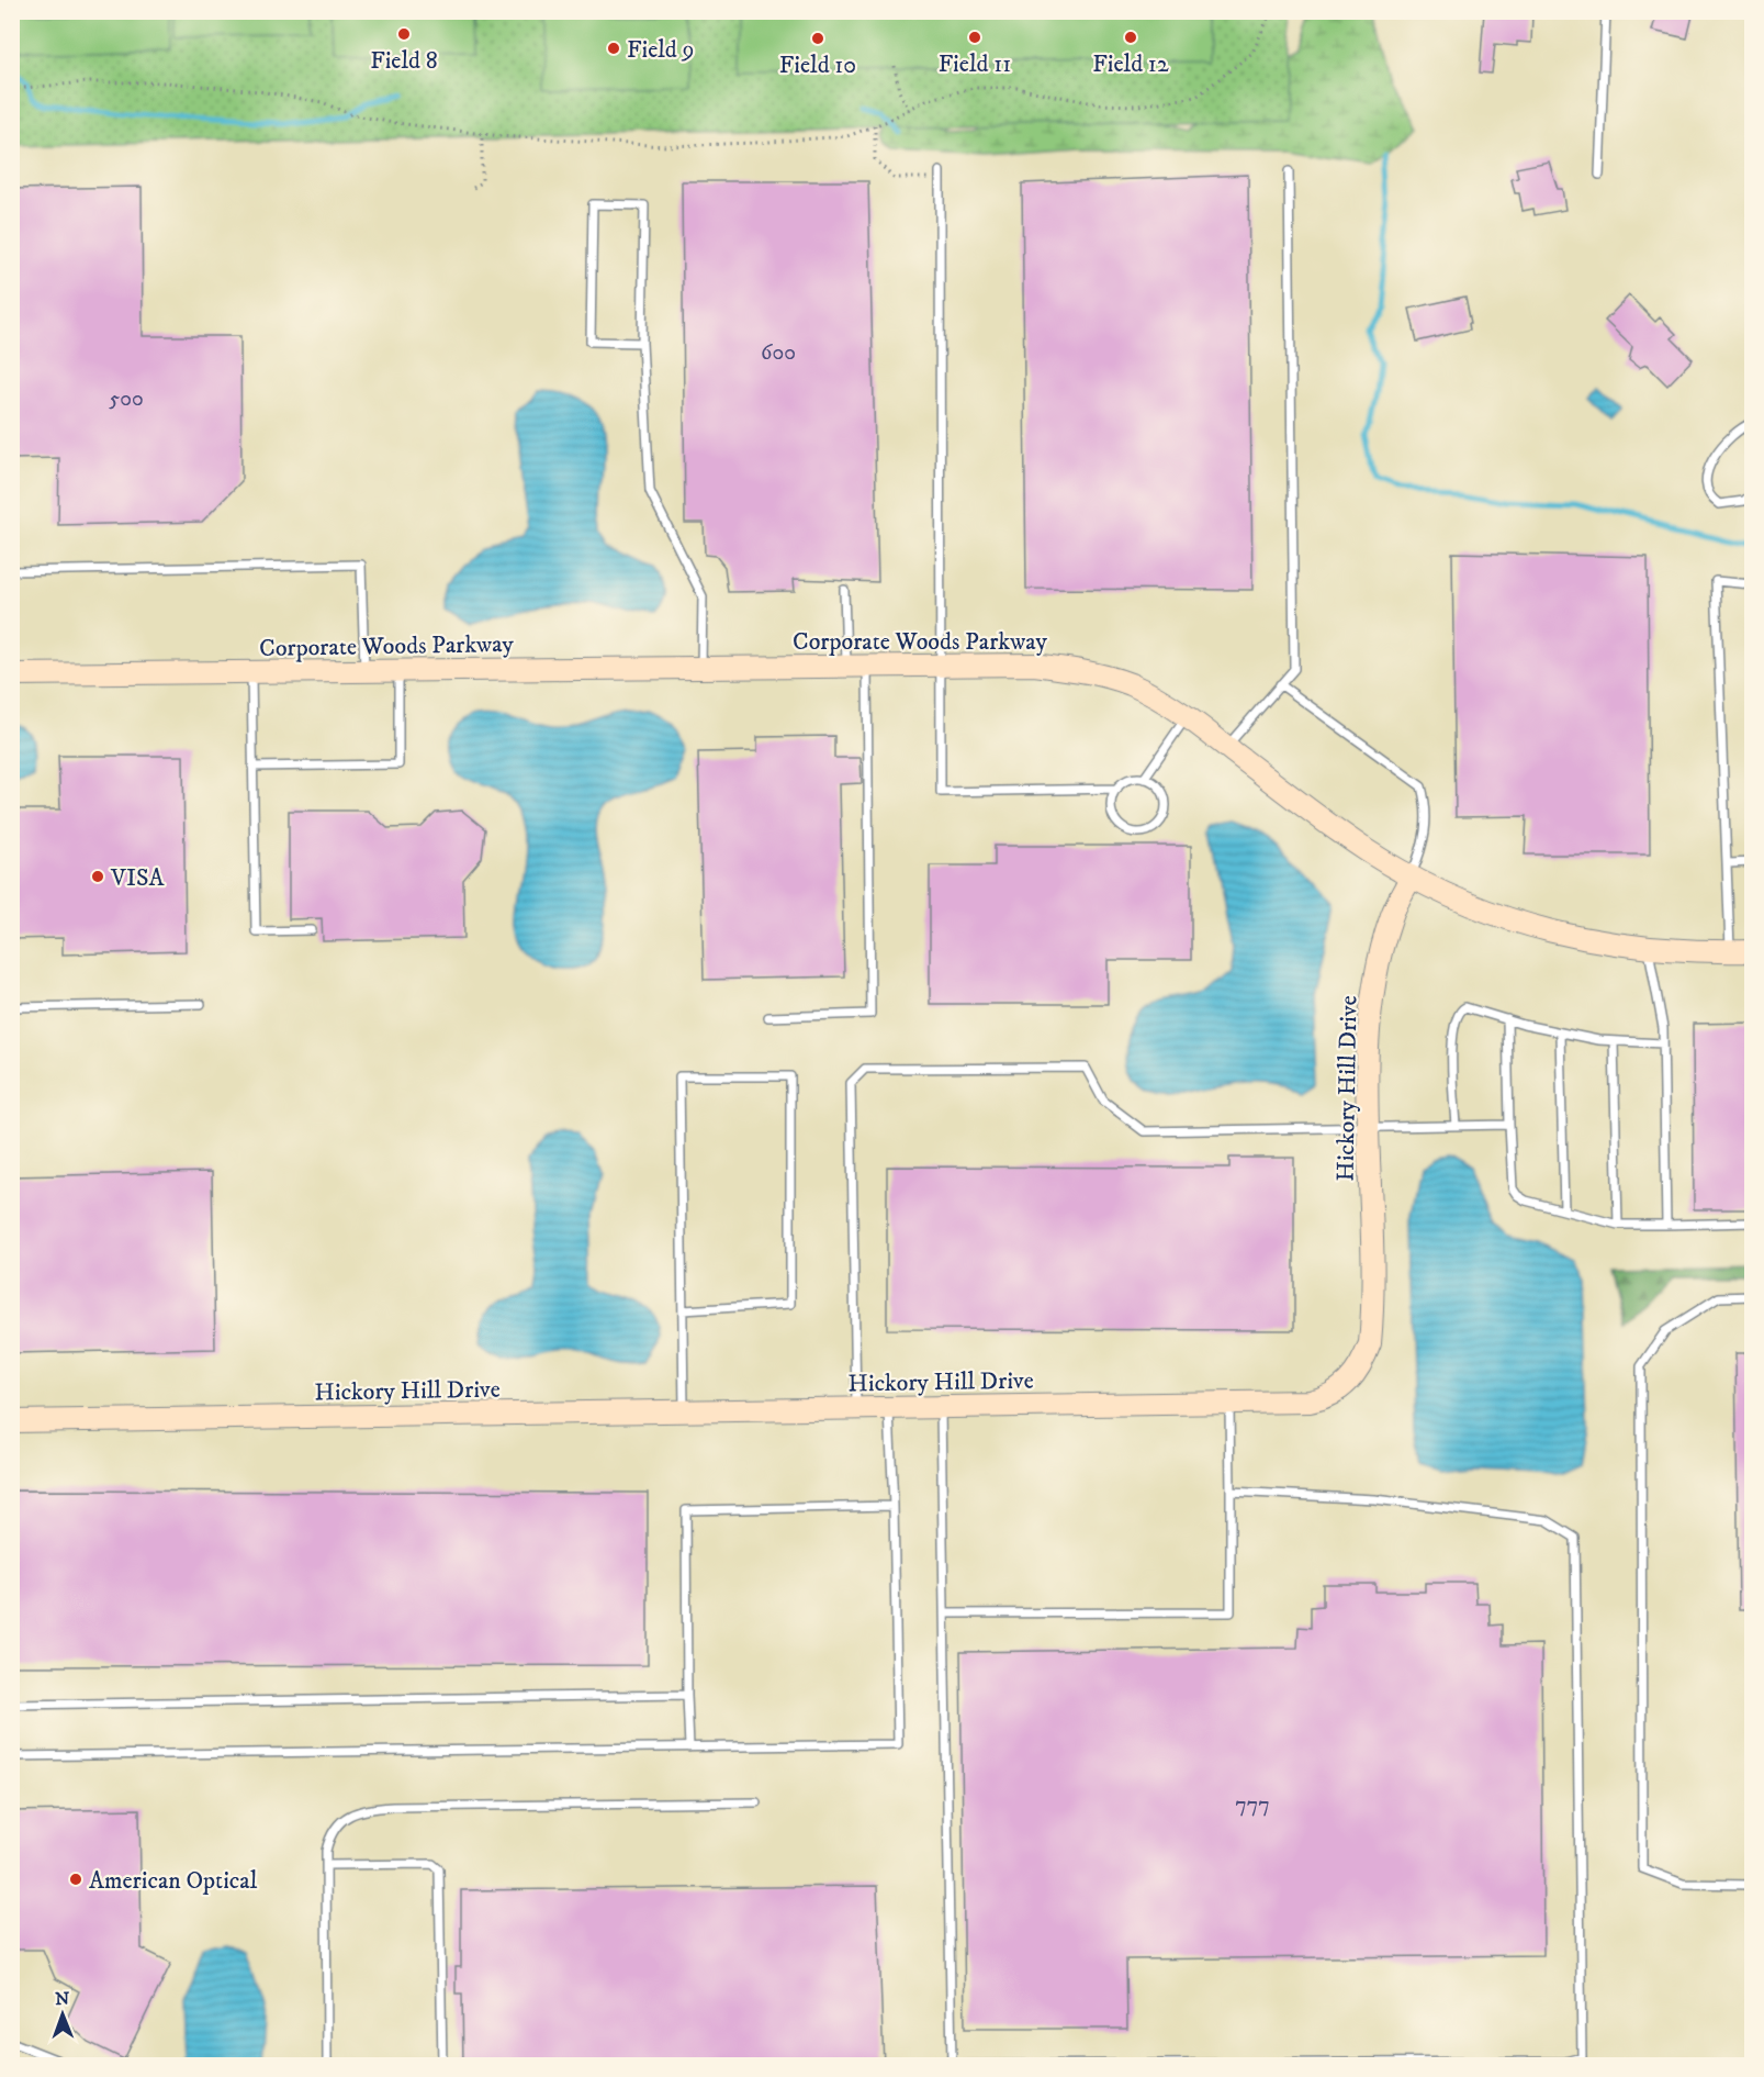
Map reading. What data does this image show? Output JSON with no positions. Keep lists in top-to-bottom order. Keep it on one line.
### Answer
{"streets":{"street":["Corporate Woods Parkway","Hickory Hill Drive"]},"crossings":[["Corporate Woods Parkway","Hickory Hill Drive"]],"places":["Field 8","Field 11","Field 12","Field 10","Field 9","VISA","American Optical"],"house_numbers":["600","500","777"],"north":"top"}
